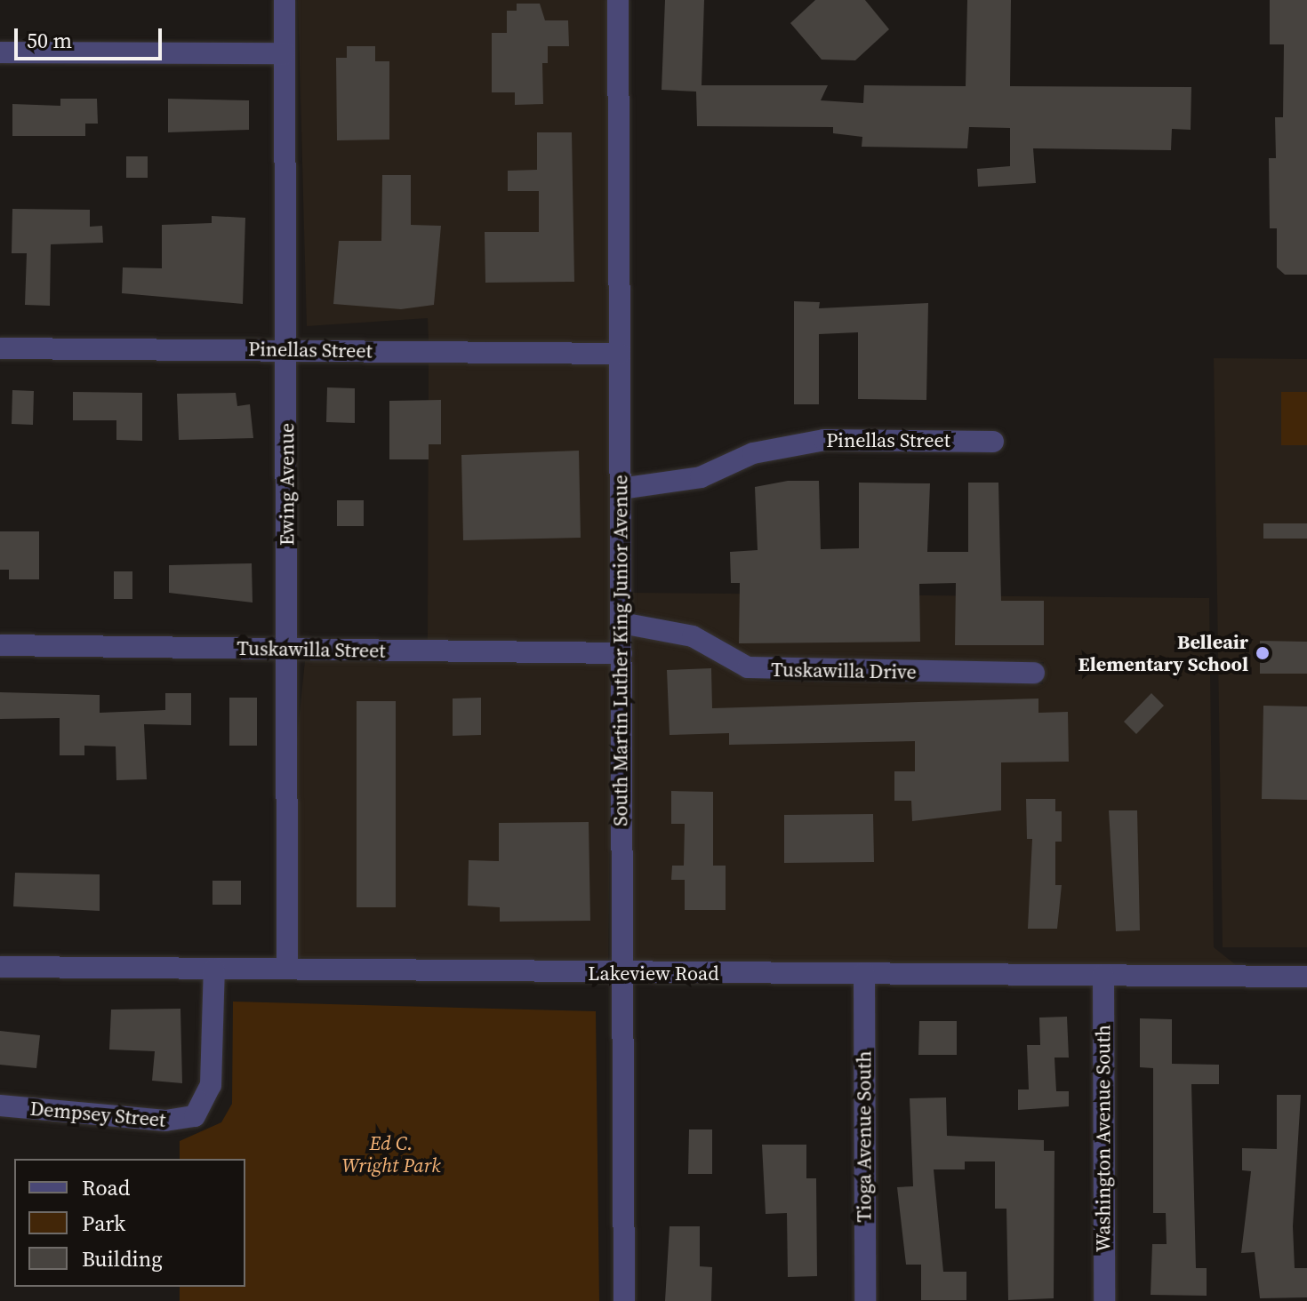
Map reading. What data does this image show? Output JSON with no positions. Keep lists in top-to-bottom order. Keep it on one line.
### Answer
{"streets":{"street":["Pinellas Street","Ewing Avenue","Tuskawilla Street","South Martin Luther King Junior Avenue","Tuskawilla Drive","Lakeview Road","Dempsey Street","Tioga Avenue South","Washington Avenue South"]},"crossings":[["Pinellas Street","Ewing Avenue"],["Pinellas Street","South Martin Luther King Junior Avenue"],["Ewing Avenue","Tuskawilla Street"],["Ewing Avenue","Lakeview Road"],["Tuskawilla Street","South Martin Luther King Junior Avenue"],["South Martin Luther King Junior Avenue","Tuskawilla Drive"],["South Martin Luther King Junior Avenue","Lakeview Road"],["Lakeview Road","Dempsey Street"],["Lakeview Road","Tioga Avenue South"],["Lakeview Road","Washington Avenue South"]],"parks":["Ed C. Wright Park"],"places":["Belleair Elementary School"],"legend":["Road","Park","Building"],"scale_bar":"50 m"}
